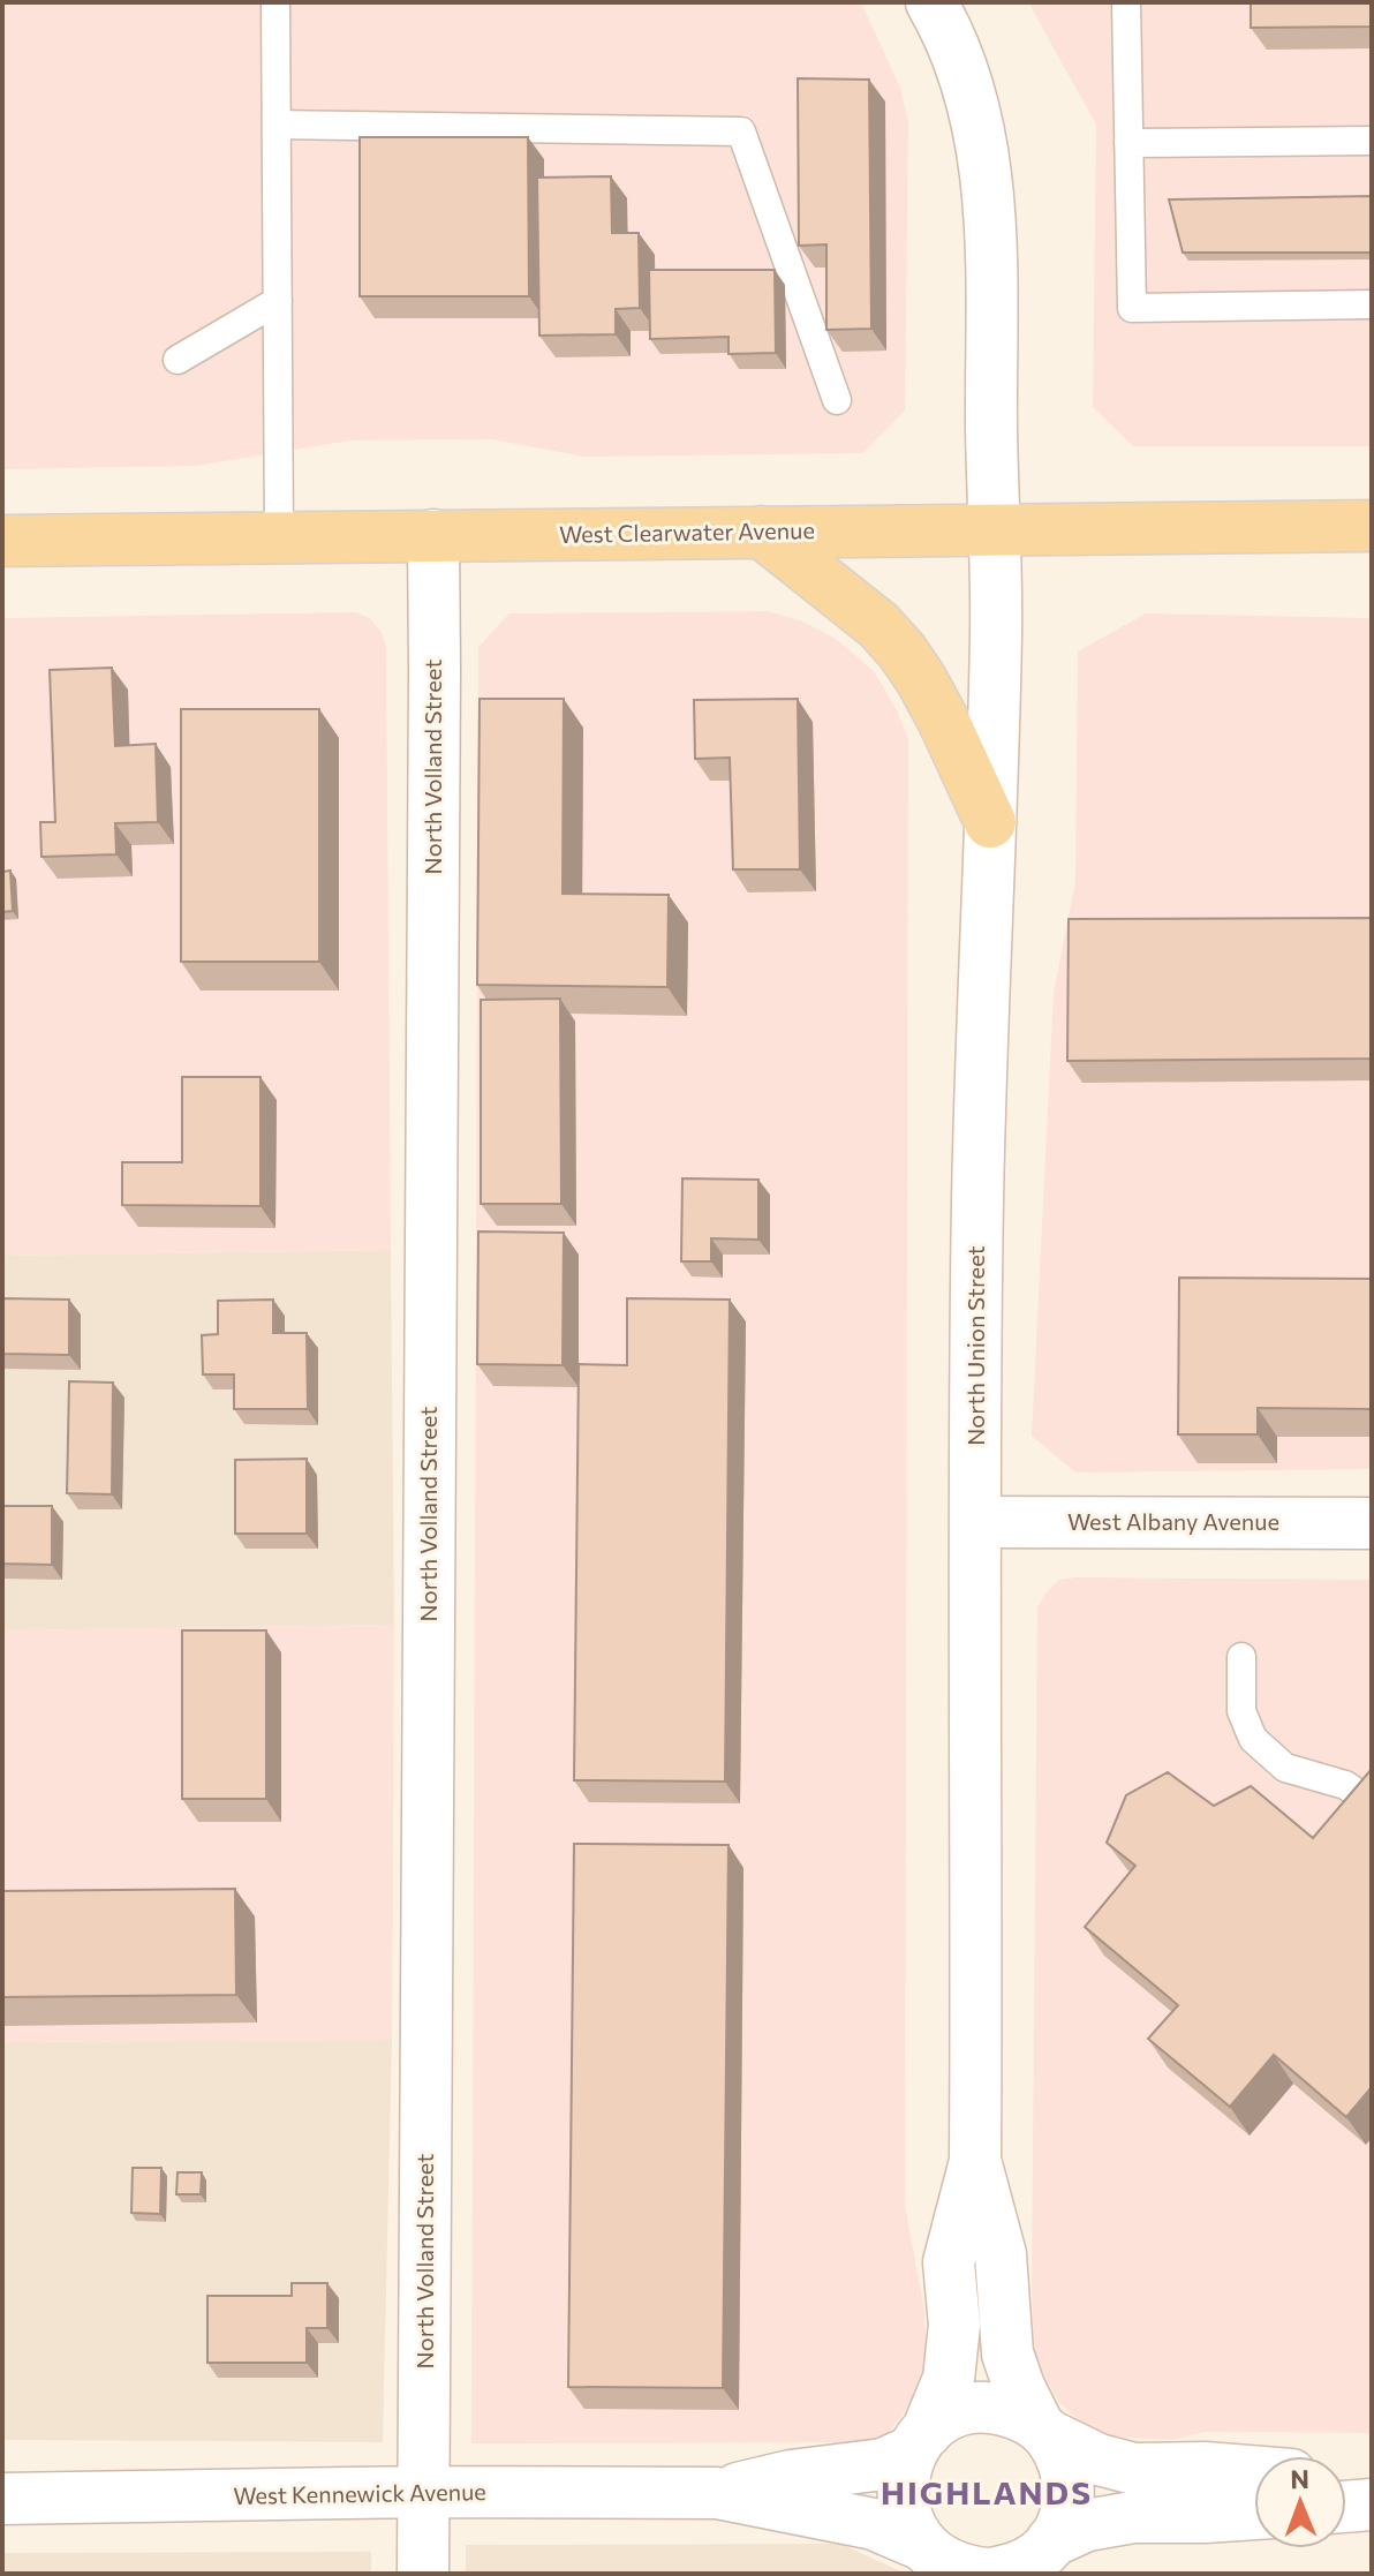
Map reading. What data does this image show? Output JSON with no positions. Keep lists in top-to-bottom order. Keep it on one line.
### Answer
{"streets":{"main road":["West Clearwater Avenue"],"street":["North Volland Street","North Union Street","West Albany Avenue","West Kennewick Avenue"]},"crossings":[["West Clearwater Avenue","North Volland Street"],["West Clearwater Avenue","North Union Street"],["North Volland Street","West Kennewick Avenue"],["North Union Street","West Albany Avenue"],["North Union Street","West Kennewick Avenue"]],"districts":["HIGHLANDS"],"north":"top"}
